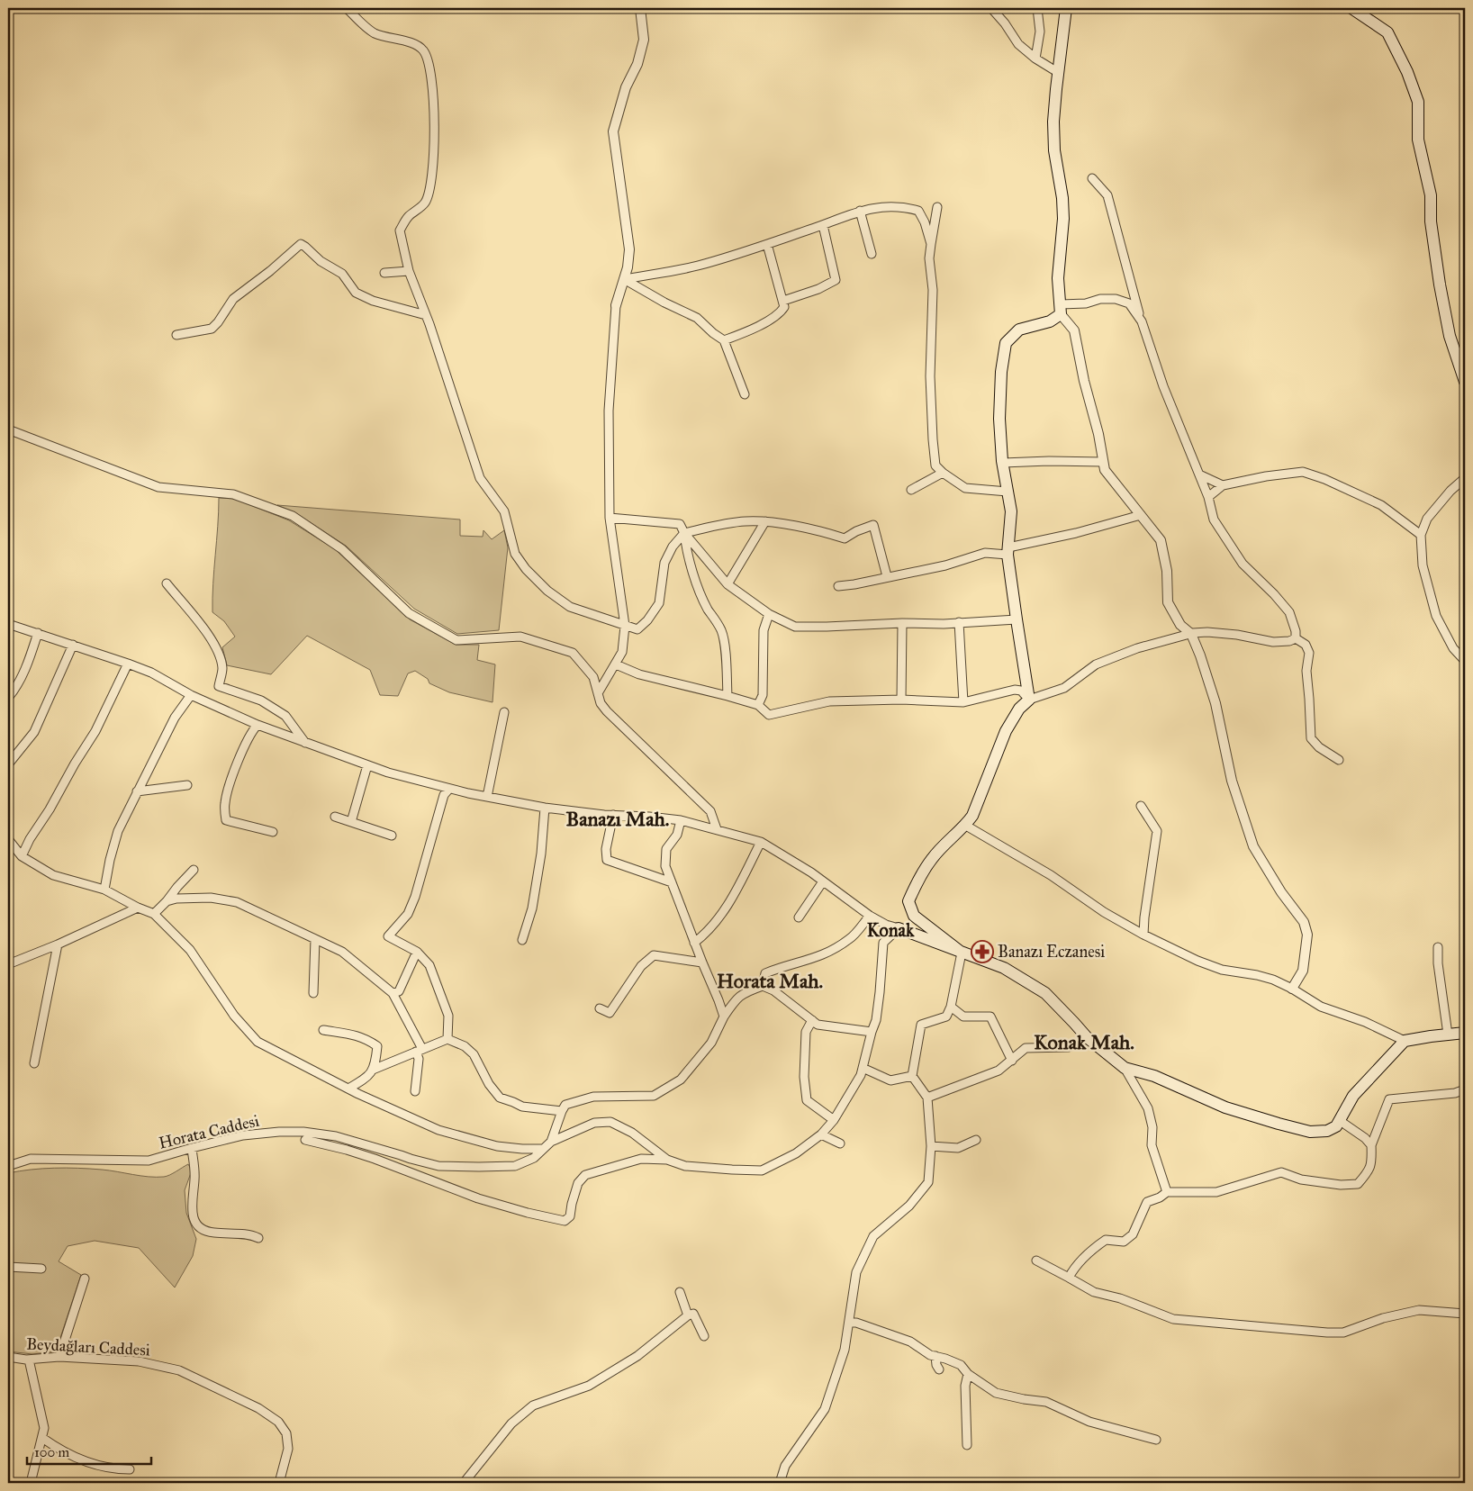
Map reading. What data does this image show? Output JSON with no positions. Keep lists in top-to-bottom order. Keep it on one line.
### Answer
{"streets":{"street":["Horata Caddesi","Beydağları Caddesi"]},"districts":["Banazı Mah.","Konak","Horata Mah.","Konak Mah."],"places":{"pharmacy":["Banazı Eczanesi"]},"scale_bar":"100 m"}
